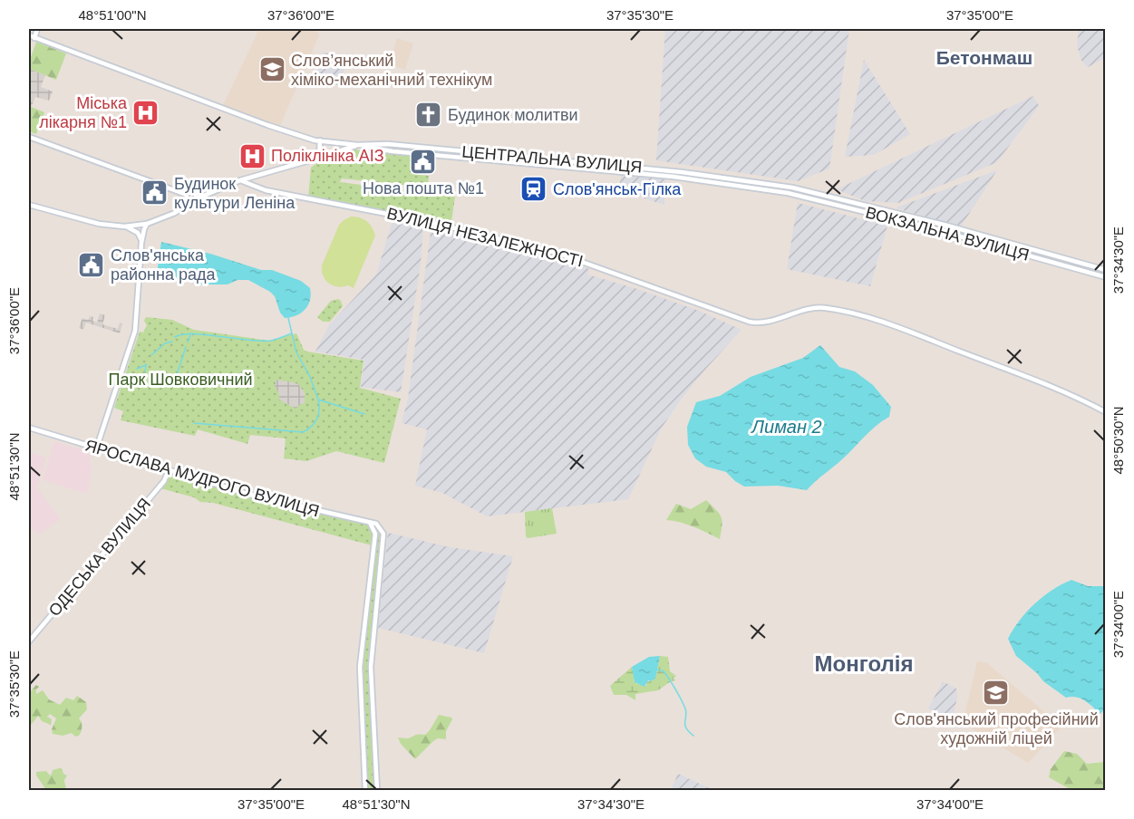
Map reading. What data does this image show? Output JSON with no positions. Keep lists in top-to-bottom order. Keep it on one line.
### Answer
{"streets":{"street":["ЦЕНТРАЛЬНА ВУЛИЦЯ","ВОКЗАЛЬНА ВУЛИЦЯ","ВУЛИЦЯ НЕЗАЛЕЖНОСТІ","ЯРОСЛАВА МУДРОГО ВУЛИЦЯ","ОДЕСЬКА ВУЛИЦЯ"]},"crossings":[["ЦЕНТРАЛЬНА ВУЛИЦЯ","ВОКЗАЛЬНА ВУЛИЦЯ"],["ЯРОСЛАВА МУДРОГО ВУЛИЦЯ","ОДЕСЬКА ВУЛИЦЯ"]],"districts":["Бетонмаш","Монголія"],"water":["Лиман 2"],"parks":["Парк Шовковичний"],"places":{"school or university":["Слов’янський хіміко-механічний технікум","Слов'янський професійний художній ліцей"],"hospital":["Міська лікарня №1","Поліклініка АІЗ"],"church":["Будинок молитви"],"public building":["Нова пошта №1","Будинок культури Леніна","Слов'янська районна рада"],"station":["Слов'янськ-Гілка"]},"coordinates":["48°51'00\"N","37°36'00\"E","37°35'30\"E","37°35'00\"E","37°34'30\"E","48°50'30\"N","48°51'30\"N","37°34'00\"E"]}
